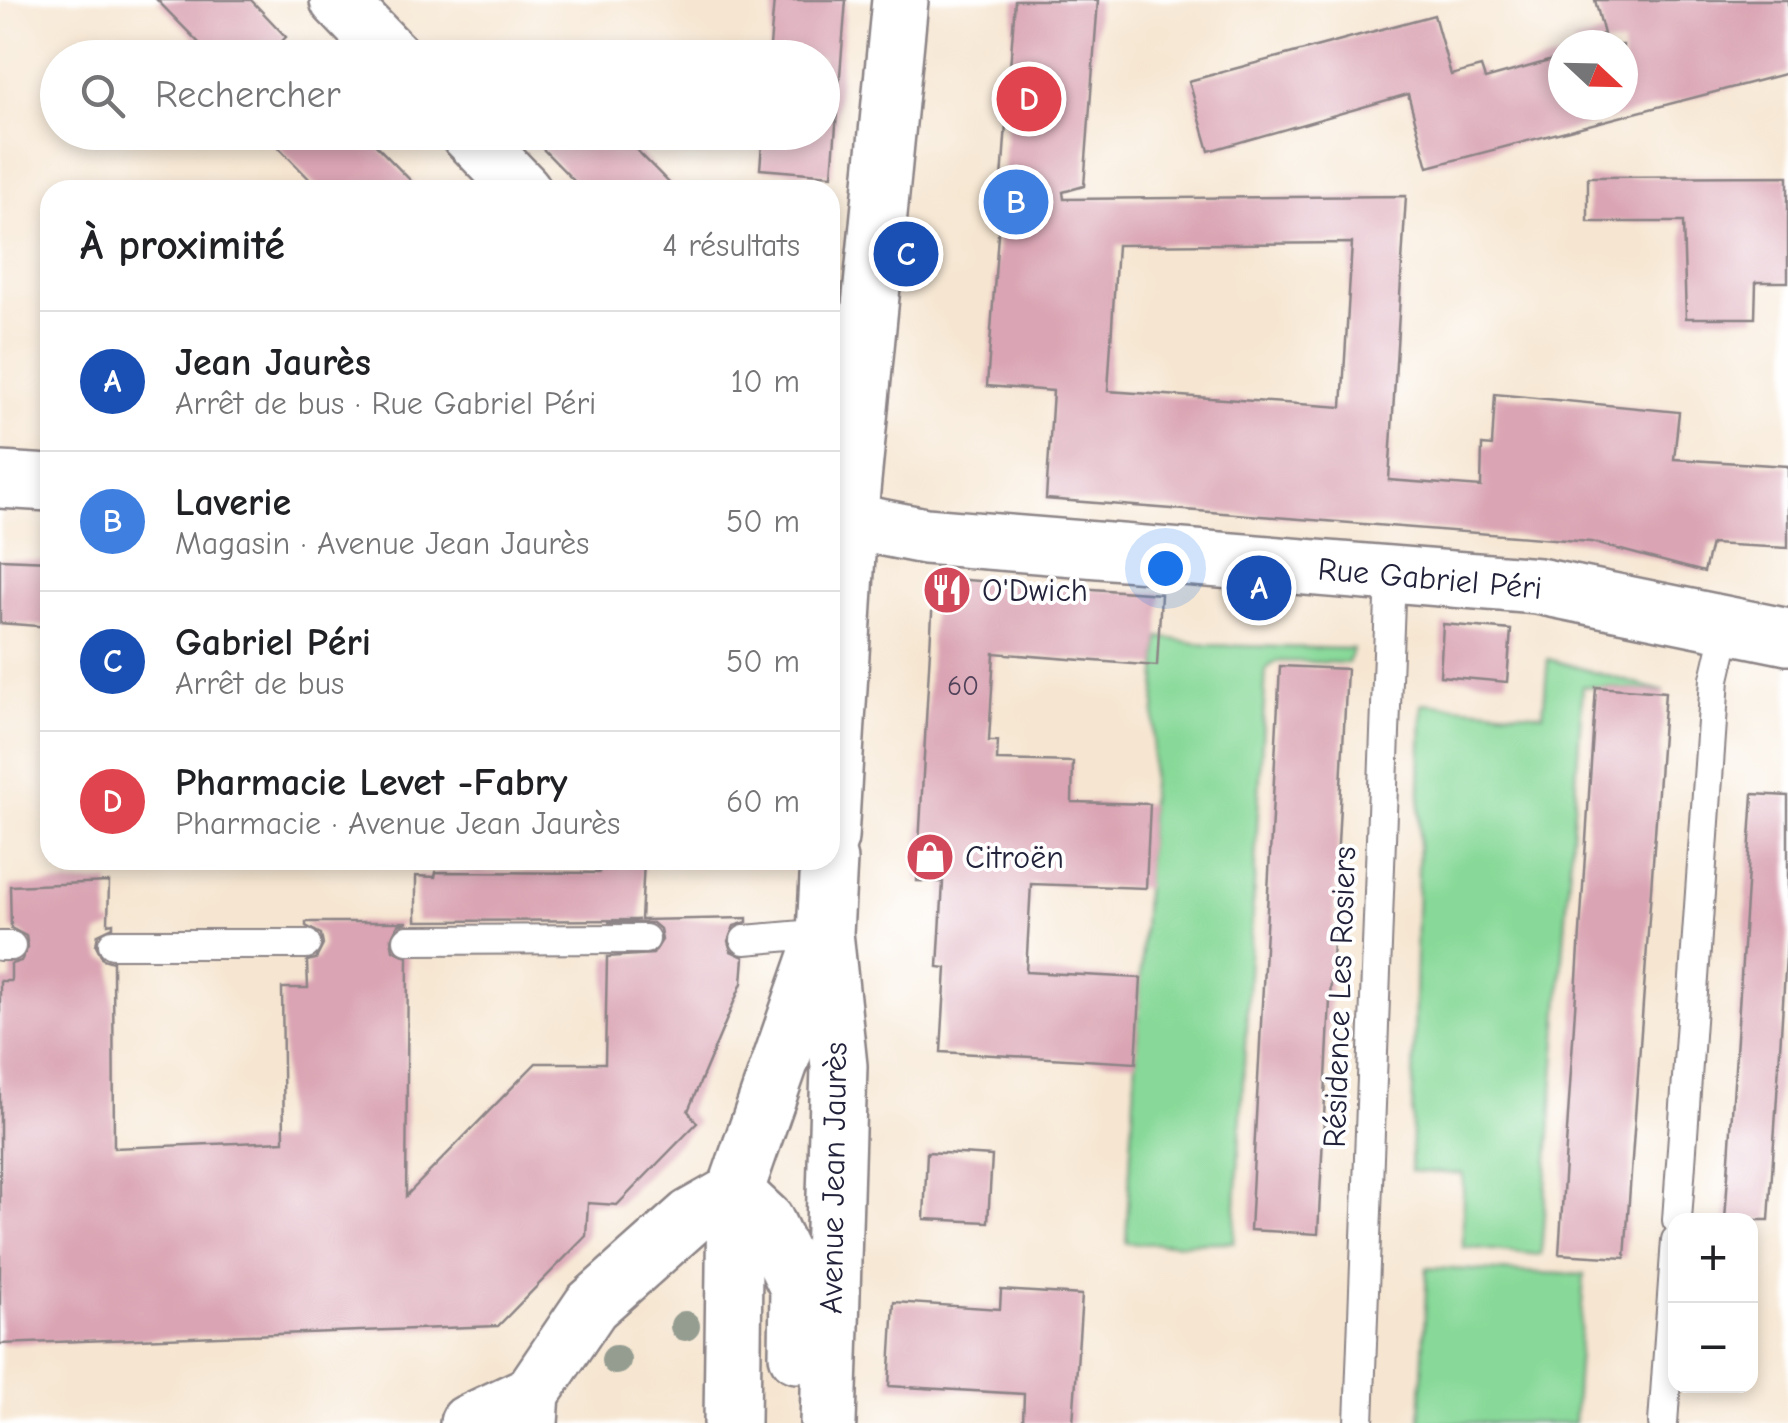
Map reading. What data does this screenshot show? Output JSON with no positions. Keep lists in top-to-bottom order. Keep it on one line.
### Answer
{"streets":{"main road":["Rue Gabriel Péri","Avenue Jean Jaurès"],"lane":["Résidence Les Rosiers"]},"crossings":[["Rue Gabriel Péri","Résidence Les Rosiers"]],"places":{"restaurant":["O'Dwich"],"shop":["Citroën"]},"house_numbers":["60"],"north":"right","page":{"search":"Rechercher","pins":["D","B","C","A"],"heading":["À proximité","4 résultats"],"list":[{"mark":"A","name":"Jean Jaurès","note":"Arrêt de bus · Rue Gabriel Péri","value":"10 m"},{"mark":"B","name":"Laverie","note":"Magasin · Avenue Jean Jaurès","value":"50 m"},{"mark":"C","name":"Gabriel Péri","note":"Arrêt de bus","value":"50 m"},{"mark":"D","name":"Pharmacie Levet -Fabry","note":"Pharmacie · Avenue Jean Jaurès","value":"60 m"}],"map_buttons":["+","−"]}}
